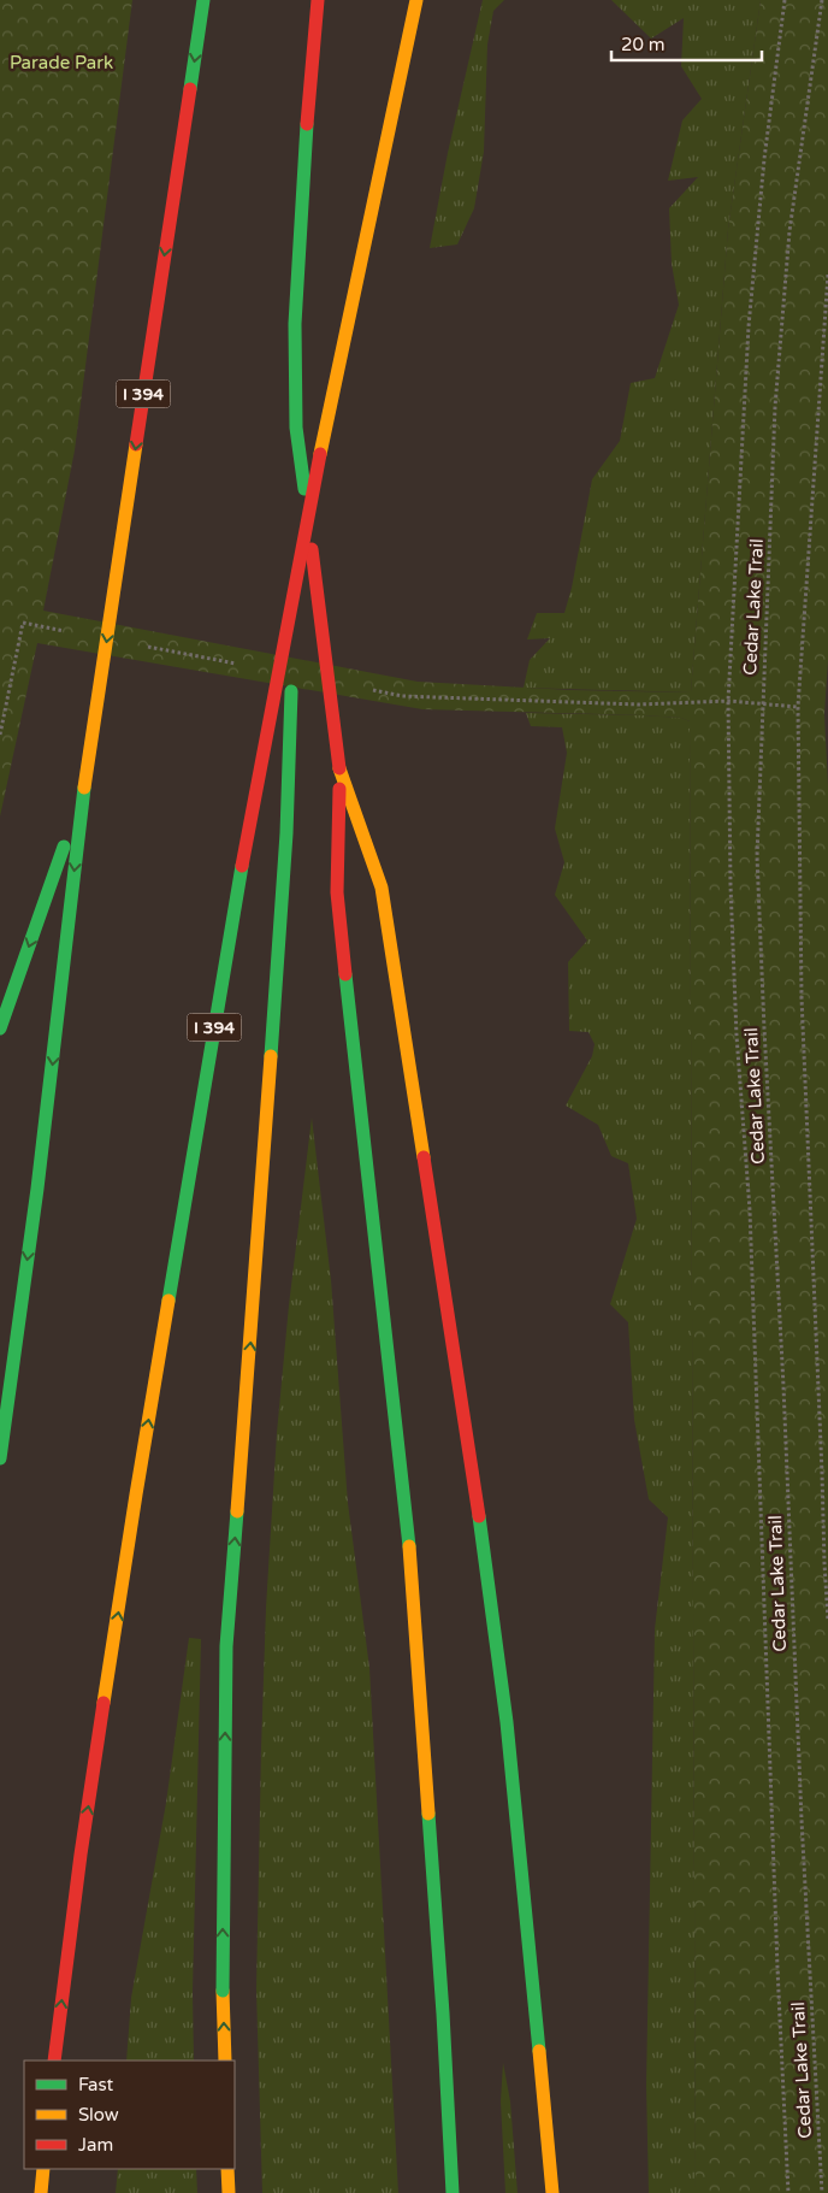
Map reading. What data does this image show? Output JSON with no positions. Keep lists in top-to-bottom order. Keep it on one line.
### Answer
{"streets":{"highway":["I 394"],"path":["Cedar Lake Trail"]},"parks":["Parade Park"],"legend":["Fast","Slow","Jam"],"scale_bar":"20 m"}
